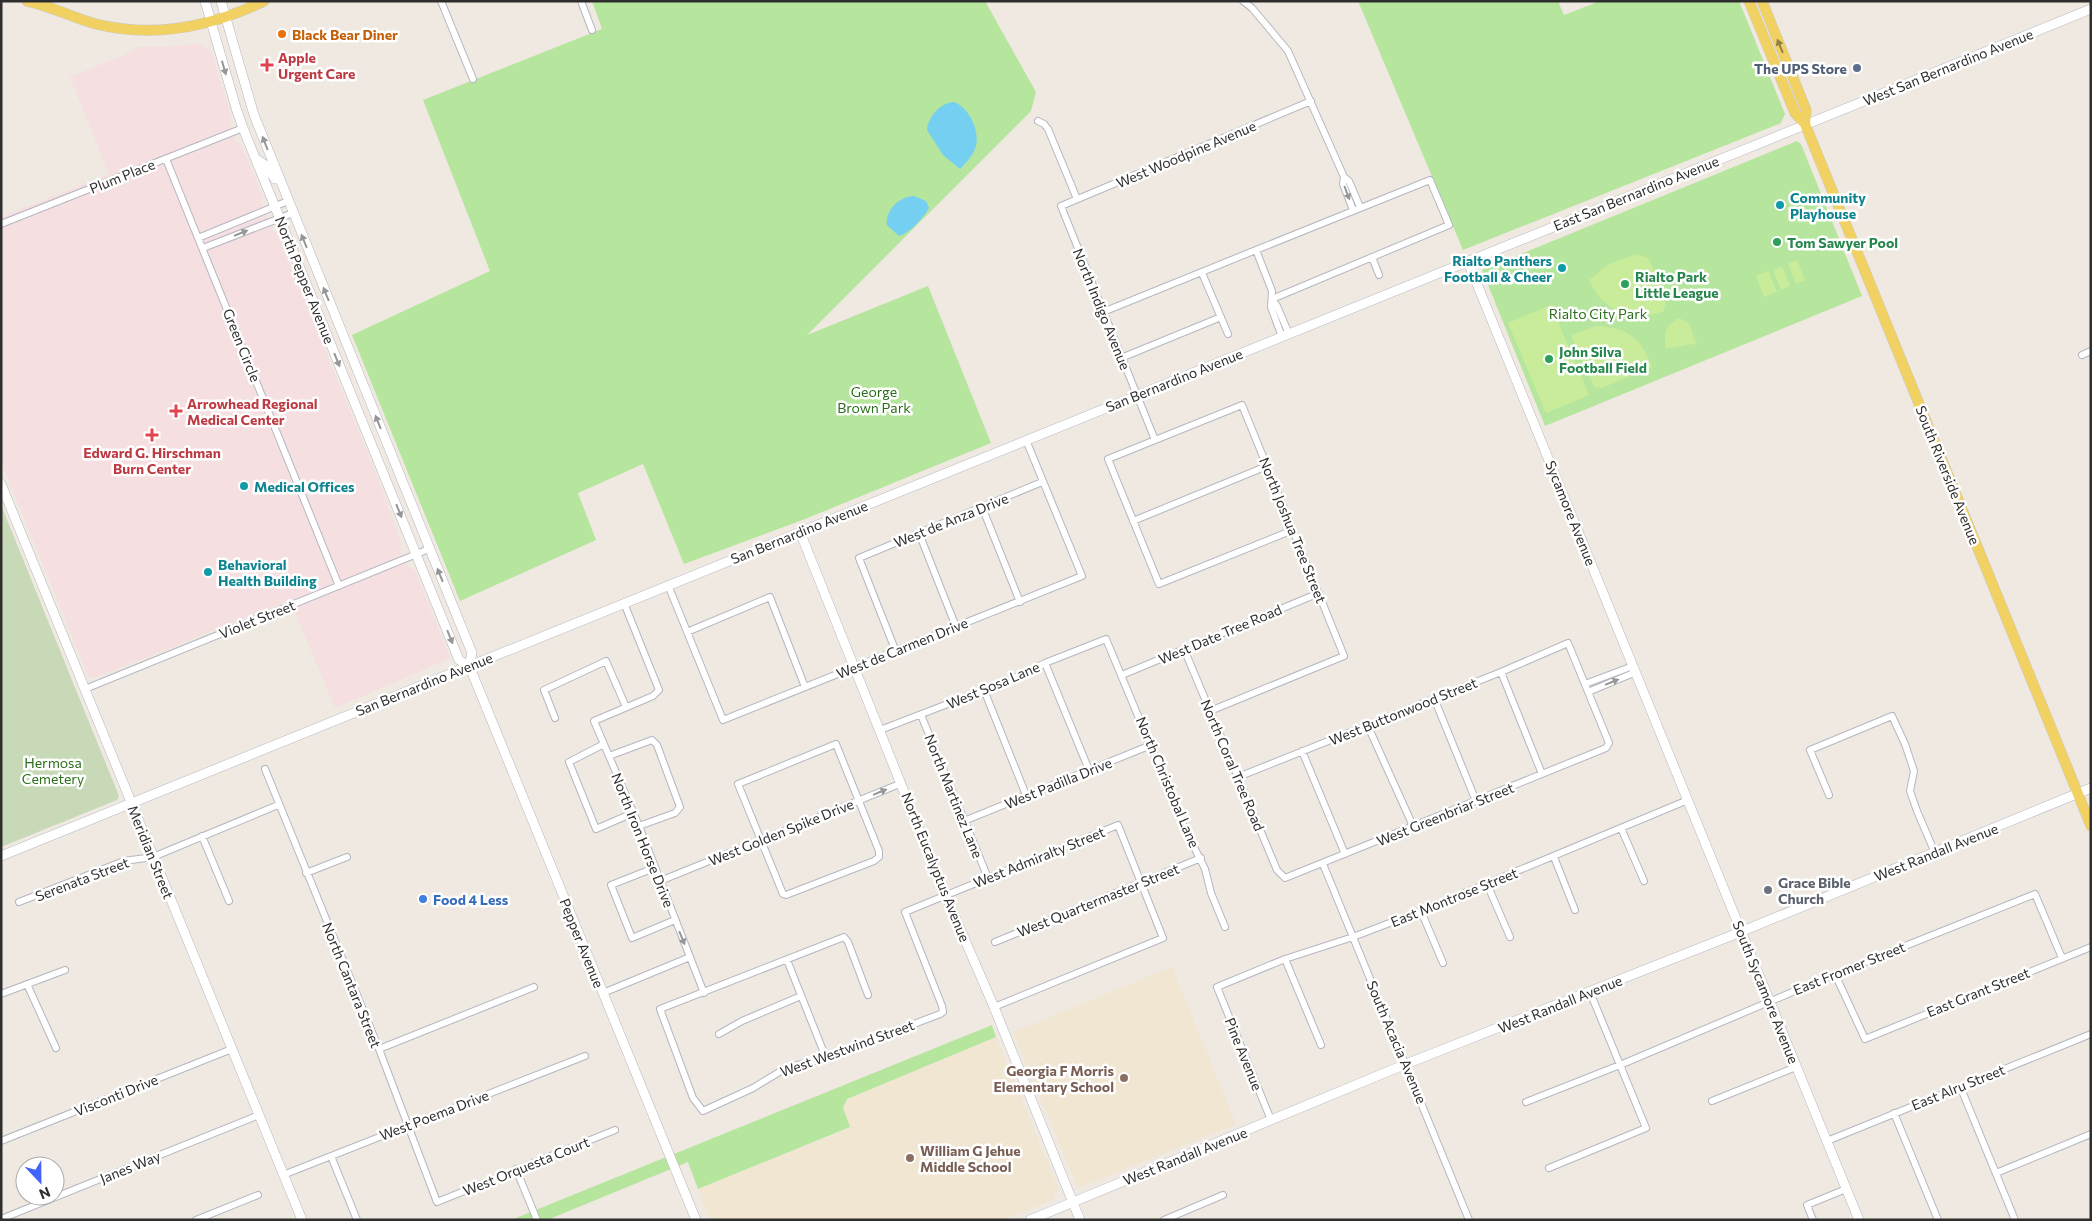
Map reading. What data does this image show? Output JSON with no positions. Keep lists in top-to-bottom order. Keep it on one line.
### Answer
{"streets":{"main road":["South Riverside Avenue"],"street":["West San Bernardino Avenue","West Woodpine Avenue","Plum Place","East San Bernardino Avenue","North Pepper Avenue","North Indigo Avenue","Green Circle","San Bernardino Avenue","Sycamore Avenue","West de Anza Drive","North Joshua Tree Street","Violet Street","West Date Tree Road","West de Carmen Drive","West Sosa Lane","West Buttonwood Street","North Coral Tree Road","North Christobal Lane","West Padilla Drive","North Martinez Lane","West Greenbriar Street","West Golden Spike Drive","North Iron Horse Drive","Meridian Street","West Randall Avenue","West Admiralty Street","North Eucalyptus Avenue","Serenata Street","East Montrose Street","West Quartermaster Street","Pepper Avenue","East Fromer Street","North Cantara Street","South Sycamore Avenue","East Grant Street","South Acacia Avenue","West Westwind Street","Pine Avenue","East Alru Street","Visconti Drive","West Poema Drive","West Orquesta Court","Janes Way"]},"crossings":[["West San Bernardino Avenue","East San Bernardino Avenue"],["West San Bernardino Avenue","South Riverside Avenue"],["West Woodpine Avenue","North Indigo Avenue"],["Plum Place","North Pepper Avenue"],["Plum Place","Green Circle"],["East San Bernardino Avenue","San Bernardino Avenue"],["East San Bernardino Avenue","South Riverside Avenue"],["East San Bernardino Avenue","Sycamore Avenue"],["North Pepper Avenue","Violet Street"],["North Pepper Avenue","Pepper Avenue"],["North Indigo Avenue","San Bernardino Avenue"],["North Indigo Avenue","North Joshua Tree Street"],["Green Circle","Violet Street"],["San Bernardino Avenue","Sycamore Avenue"],["San Bernardino Avenue","Meridian Street"],["San Bernardino Avenue","North Eucalyptus Avenue"],["San Bernardino Avenue","Pepper Avenue"],["South Riverside Avenue","West Randall Avenue"],["Sycamore Avenue","South Sycamore Avenue"],["West de Anza Drive","West de Carmen Drive"],["North Joshua Tree Street","West Date Tree Road"],["North Joshua Tree Street","North Coral Tree Road"],["Violet Street","Meridian Street"],["Violet Street","Pepper Avenue"],["West Date Tree Road","North Coral Tree Road"],["West Date Tree Road","North Christobal Lane"],["West de Carmen Drive","North Eucalyptus Avenue"],["West Sosa Lane","North Christobal Lane"],["West Sosa Lane","North Martinez Lane"],["West Sosa Lane","North Eucalyptus Avenue"],["West Buttonwood Street","North Coral Tree Road"],["North Coral Tree Road","West Greenbriar Street"],["North Christobal Lane","West Padilla Drive"],["North Christobal Lane","West Quartermaster Street"],["West Padilla Drive","North Martinez Lane"],["North Martinez Lane","West Admiralty Street"],["West Greenbriar Street","South Acacia Avenue"],["West Golden Spike Drive","North Iron Horse Drive"],["West Golden Spike Drive","North Eucalyptus Avenue"],["North Iron Horse Drive","West Westwind Street"],["Meridian Street","Serenata Street"],["Meridian Street","Visconti Drive"],["Meridian Street","West Poema Drive"],["Meridian Street","Janes Way"],["West Randall Avenue","North Eucalyptus Avenue"],["West Randall Avenue","South Sycamore Avenue"],["West Randall Avenue","South Acacia Avenue"],["West Randall Avenue","Pine Avenue"],["West Admiralty Street","North Eucalyptus Avenue"],["West Admiralty Street","West Quartermaster Street"],["West Admiralty Street","West Westwind Street"],["Serenata Street","North Cantara Street"],["East Montrose Street","South Sycamore Avenue"],["East Montrose Street","South Acacia Avenue"],["East Montrose Street","Pine Avenue"],["East Fromer Street","South Sycamore Avenue"],["East Fromer Street","East Grant Street"],["North Cantara Street","West Poema Drive"],["North Cantara Street","West Orquesta Court"],["South Sycamore Avenue","East Alru Street"]],"parks":["Rialto City Park","George Brown Park","Hermosa Cemetery"],"places":{"other":["Black Bear Diner","The UPS Store","Community Playhouse","Tom Sawyer Pool","Rialto Panthers Football & Cheer","Rialto Park Little League","John Silva Football Field","Medical Offices","Behavioral Health Building","Grace Bible Church","Food 4 Less","Georgia F Morris Elementary School","William G Jehue Middle School"],"health":["Apple Urgent Care","Arrowhead Regional Medical Center","Edward G. Hirschman Burn Center"]},"north":"bottom"}
